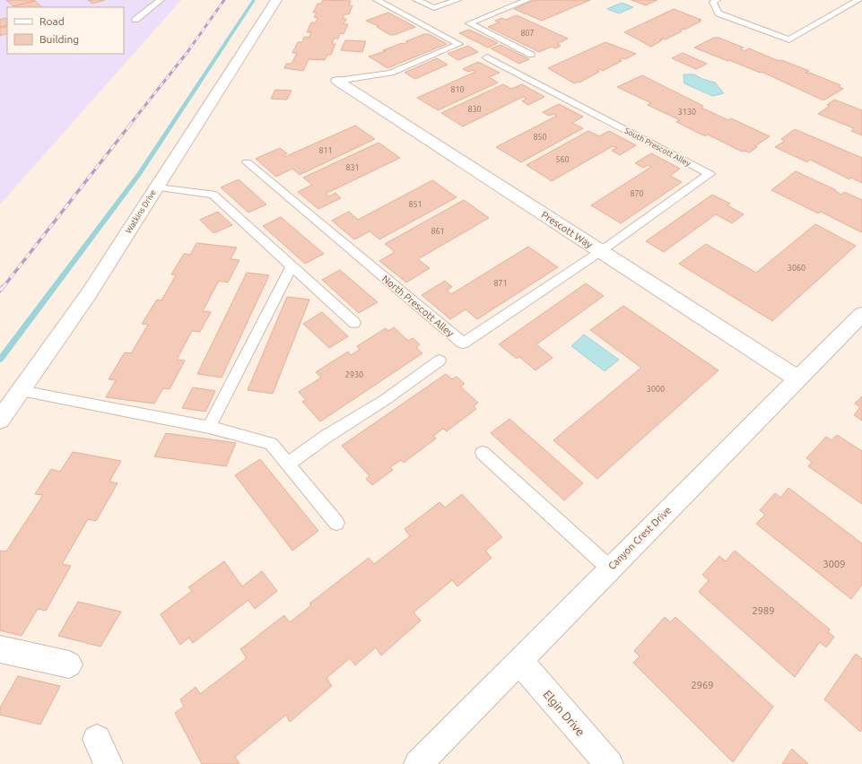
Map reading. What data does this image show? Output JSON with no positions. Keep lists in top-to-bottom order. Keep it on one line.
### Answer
{"streets":{"street":["Watkins Drive","Prescott Way","Canyon Crest Drive","Elgin Drive"],"lane":["South Prescott Alley","North Prescott Alley"]},"crossings":[["South Prescott Alley","Prescott Way"],["South Prescott Alley","North Prescott Alley"],["Prescott Way","North Prescott Alley"],["Prescott Way","Canyon Crest Drive"],["Canyon Crest Drive","Elgin Drive"]],"house_numbers":["807","810","830","3130","850","811","560","831","870","851","861","3060","871","2930","3000","3009","2989","2969"],"legend":["Road","Building"]}
